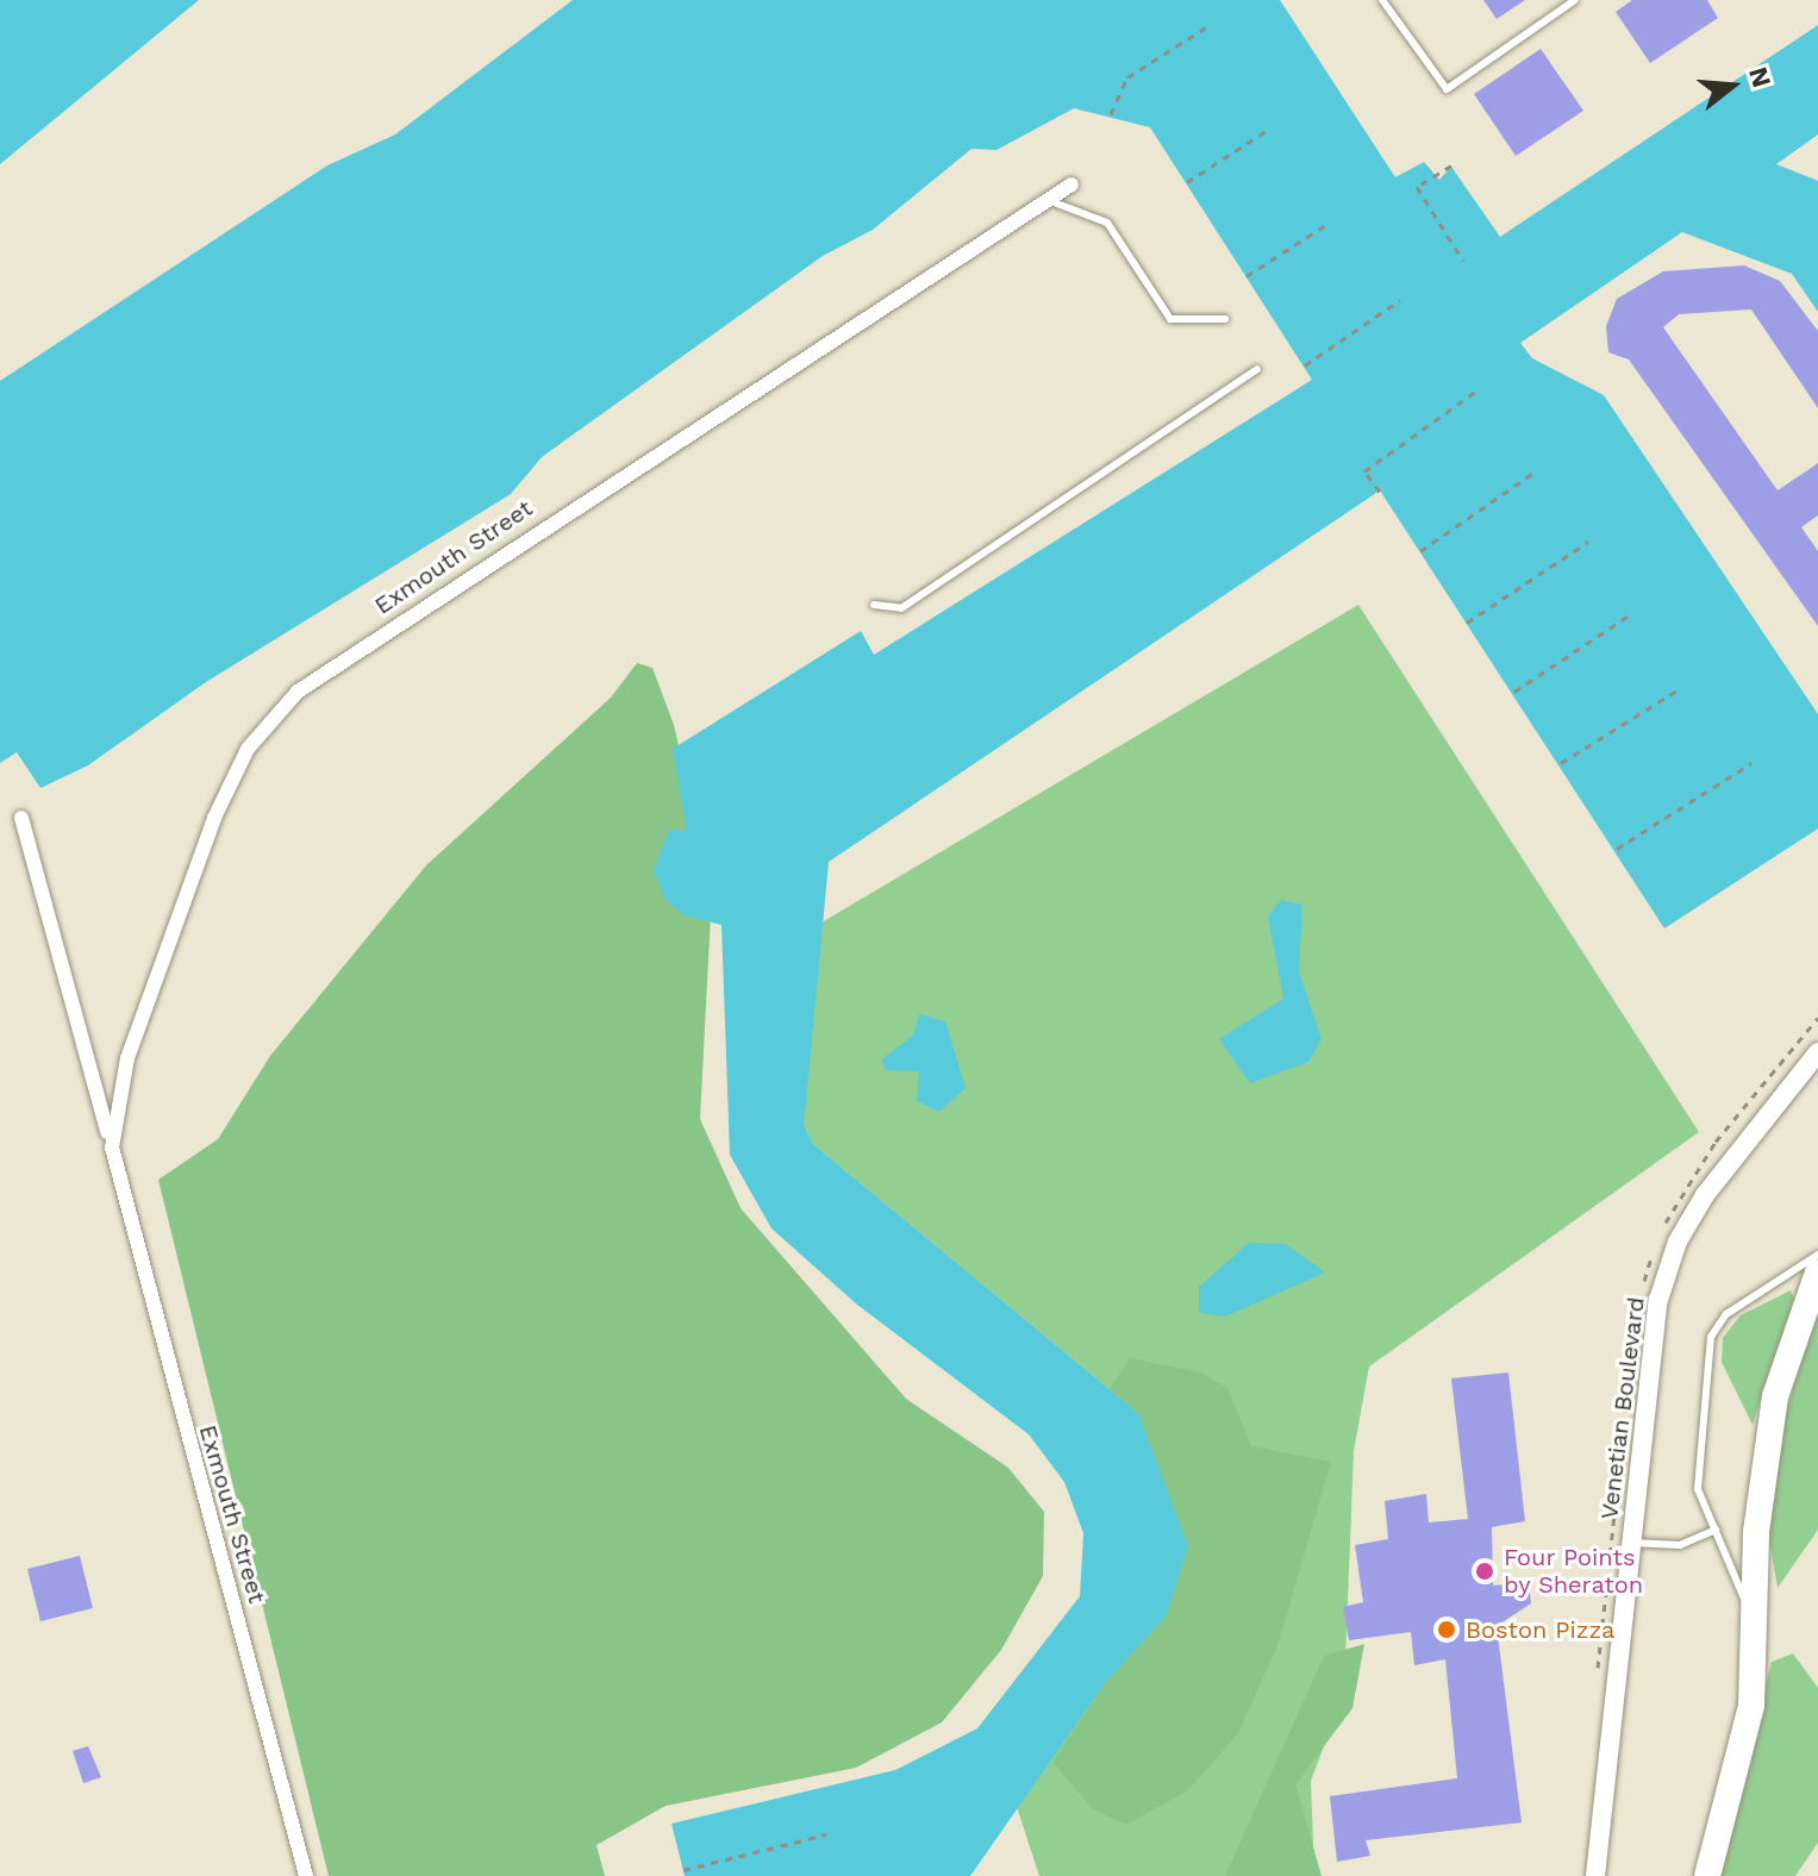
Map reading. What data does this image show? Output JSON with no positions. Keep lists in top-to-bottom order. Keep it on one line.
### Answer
{"streets":{"street":["Exmouth Street","Venetian Boulevard"]},"places":["Four Points by Sheraton","Boston Pizza"],"north":"right"}
